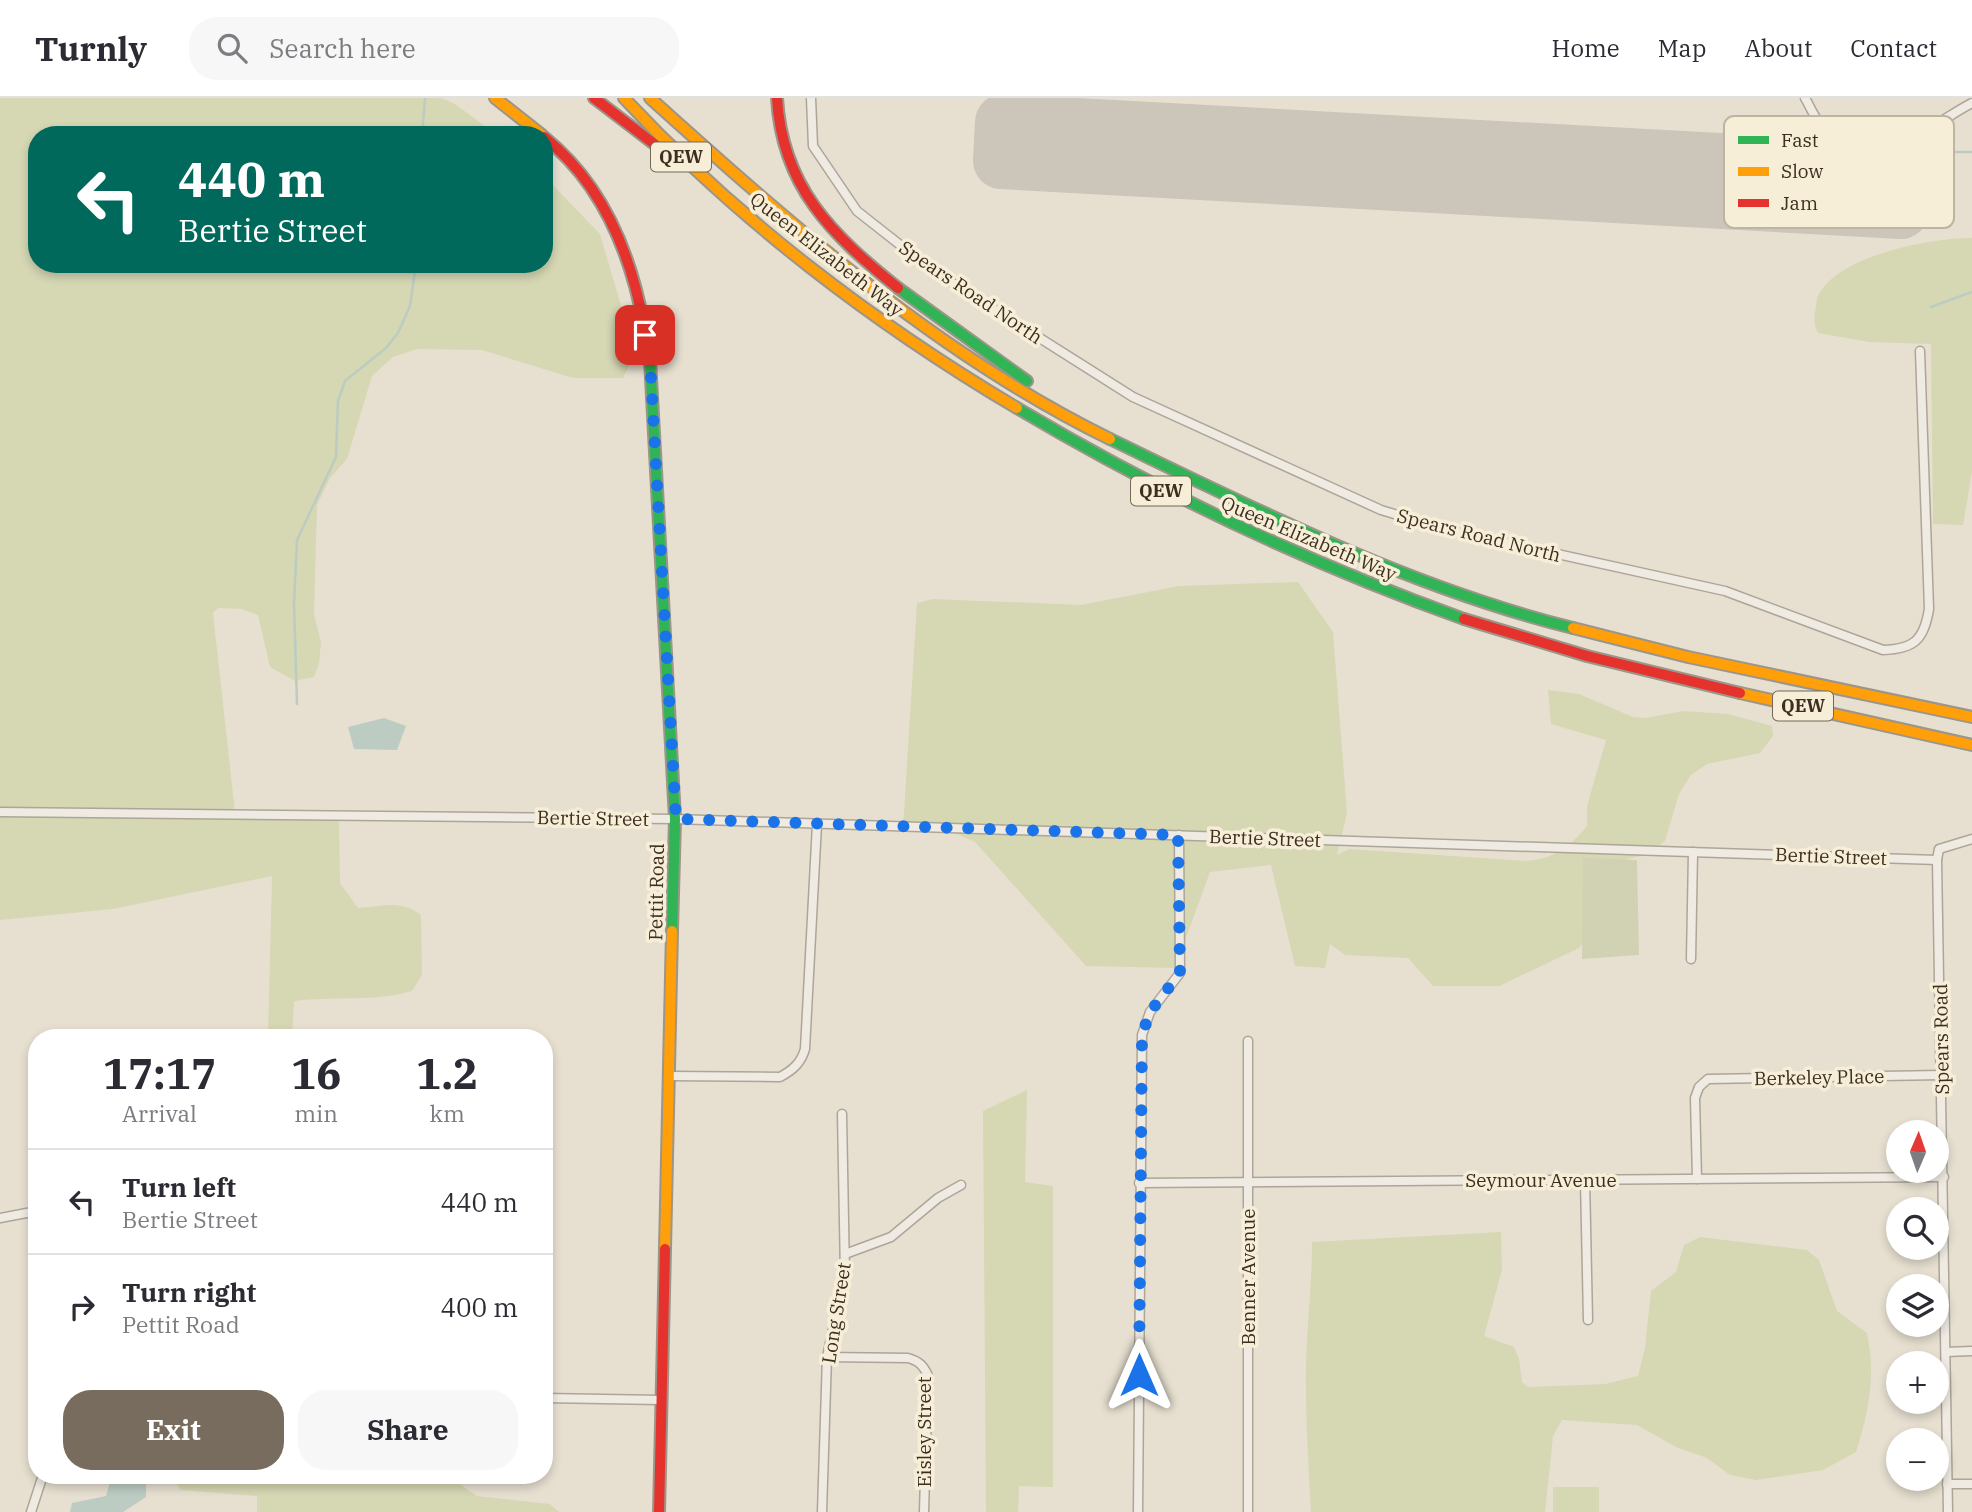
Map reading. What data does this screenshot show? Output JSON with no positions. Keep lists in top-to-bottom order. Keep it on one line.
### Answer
{"streets":{"main road":["QEW","Queen Elizabeth Way","Pettit Road"],"street":["Spears Road North","Bertie Street","Spears Road","Berkeley Place","Seymour Avenue","Benner Avenue","Long Street","Eisley Street"]},"crossings":[["Bertie Street","Pettit Road"],["Bertie Street","Spears Road"],["Spears Road","Berkeley Place"],["Berkeley Place","Seymour Avenue"],["Seymour Avenue","Benner Avenue"],["Long Street","Eisley Street"]],"legend":["Fast","Slow","Jam"],"north":"top","page":{"header":"Turnly","search":"Search here","nav":["Home","Map","About","Contact"],"turn":["440 m","Bertie Street"],"eta":["17:17","Arrival","16","min","1.2","km"],"map_buttons":["+","−"],"list":[{"name":"Turn left","note":"Bertie Street","value":"440 m"},{"name":"Turn right","note":"Pettit Road","value":"400 m"}],"buttons":["Exit","Share"]}}
